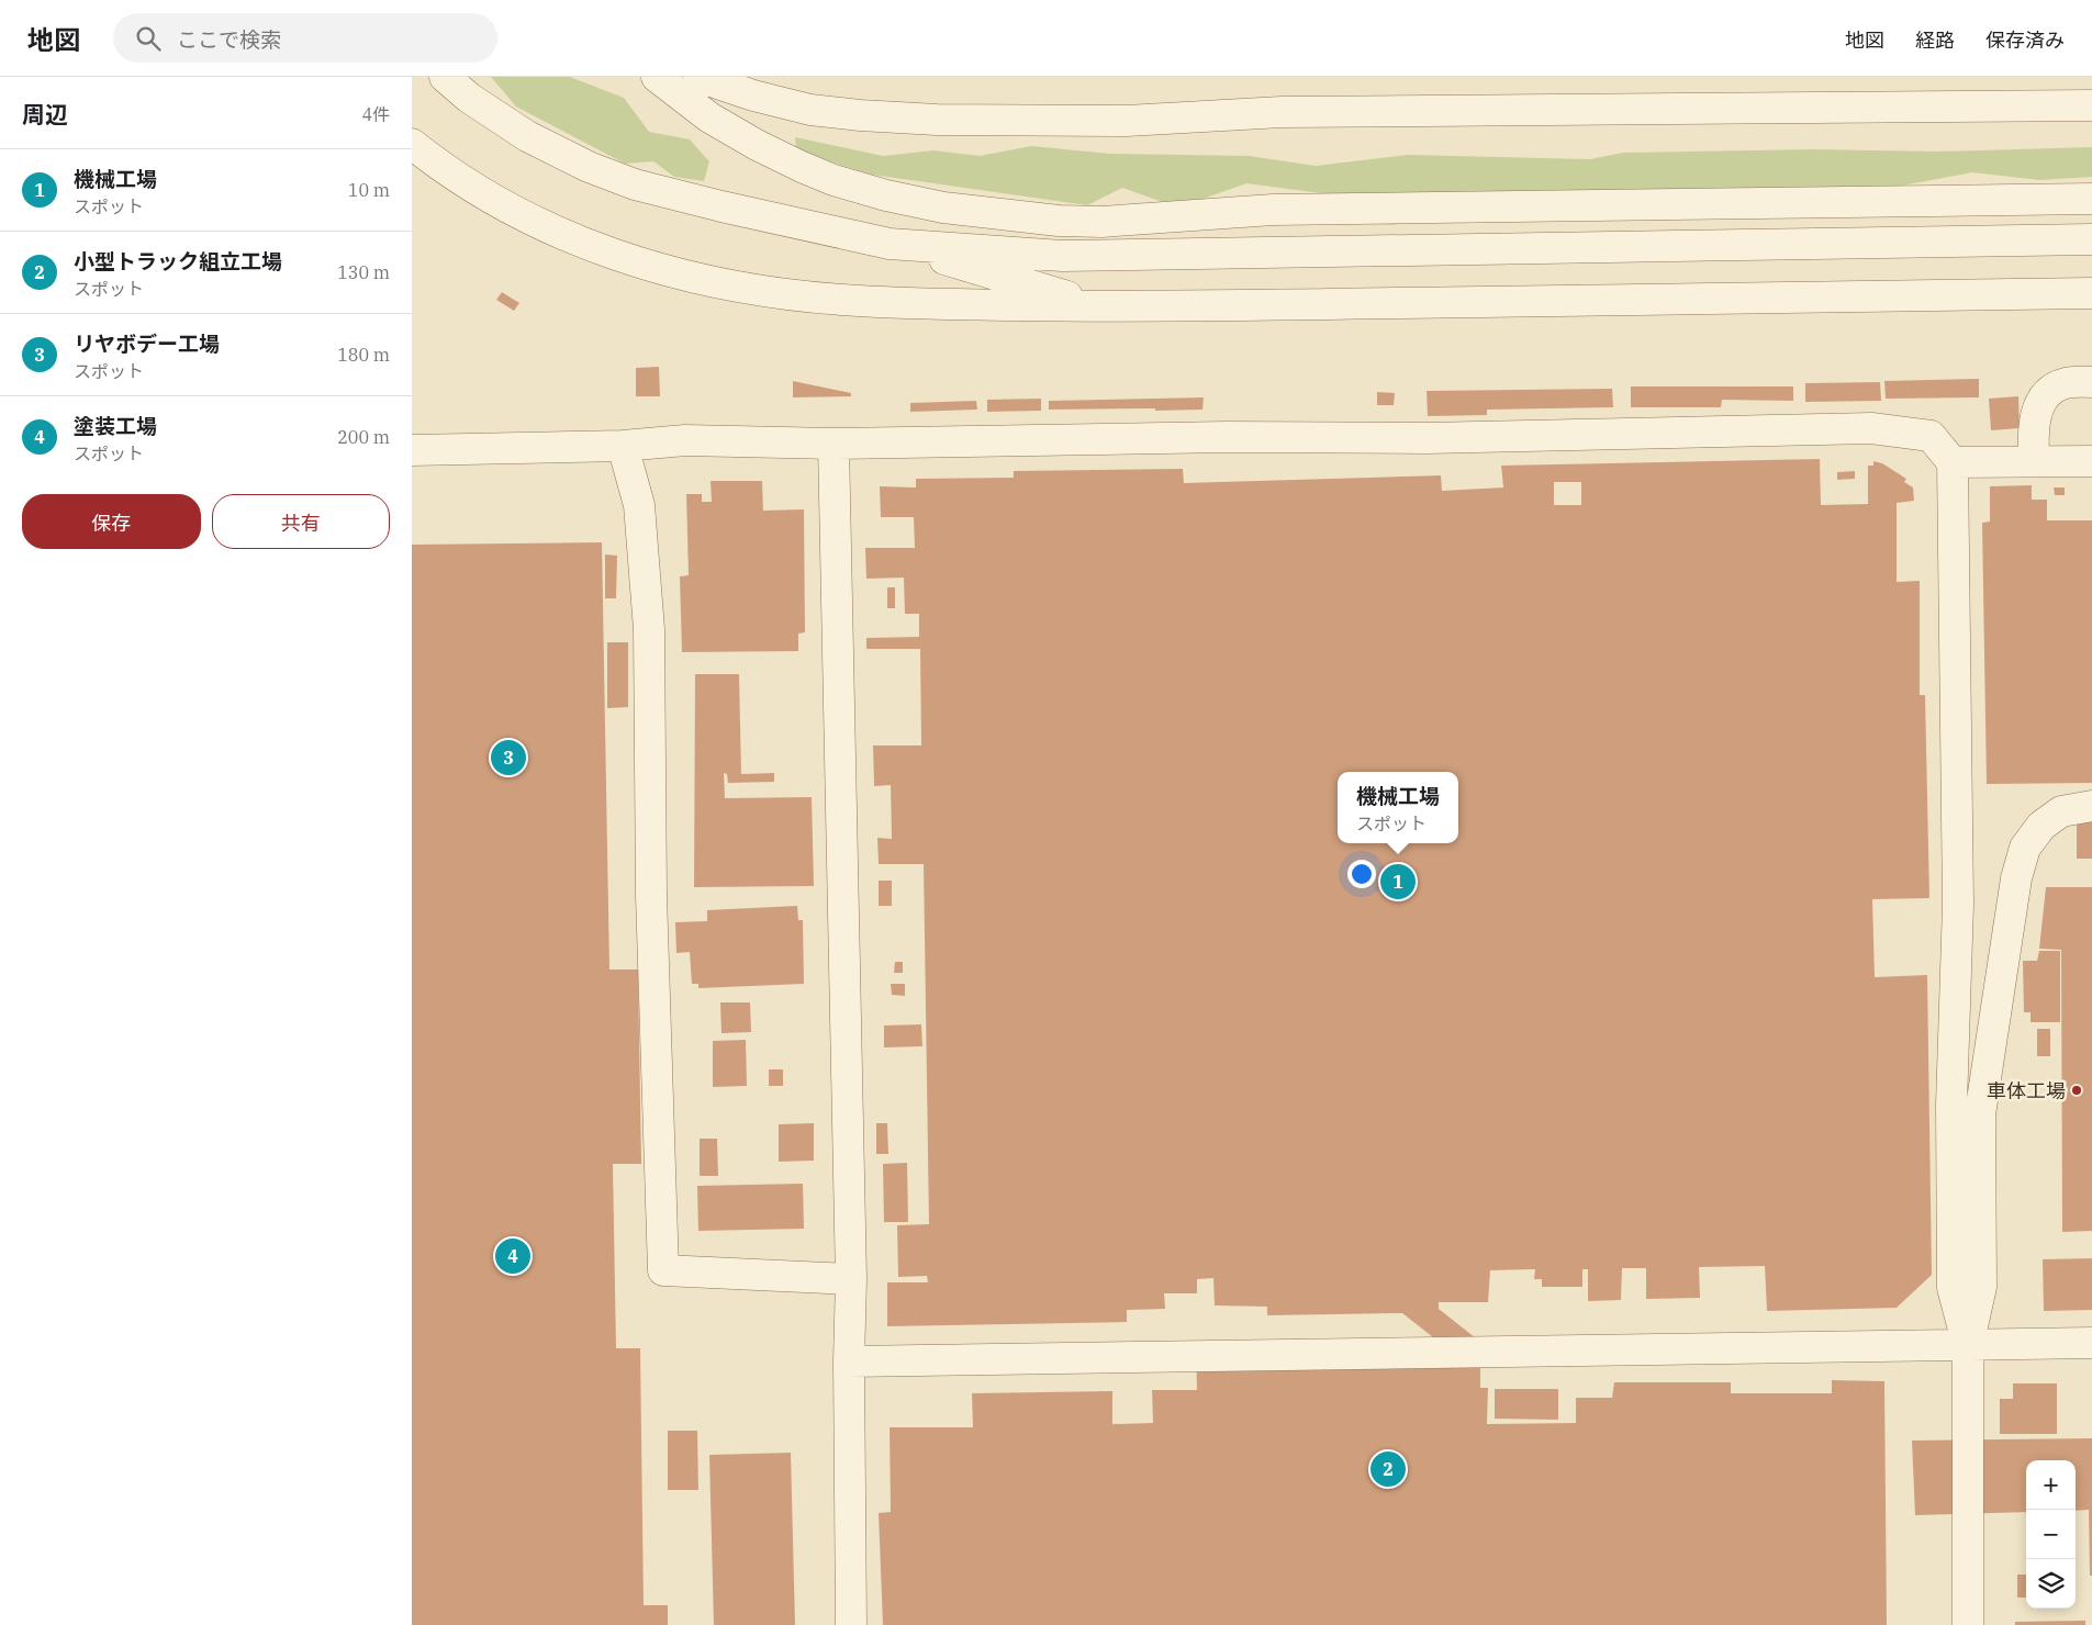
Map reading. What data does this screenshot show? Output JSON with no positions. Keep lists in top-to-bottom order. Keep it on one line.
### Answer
{"places":["車体工場"],"page":{"header":"地図","search":"ここで検索","nav":["地図","経路","保存済み"],"heading":["周辺","4件"],"list":[{"mark":"1","name":"機械工場","note":"スポット","value":"10 m"},{"mark":"2","name":"小型トラック組立工場","note":"スポット","value":"130 m"},{"mark":"3","name":"リヤボデー工場","note":"スポット","value":"180 m"},{"mark":"4","name":"塗装工場","note":"スポット","value":"200 m"}],"buttons":["保存","共有"],"pins":["3","1","4","2"],"popup":["機械工場","スポット"],"map_buttons":["+","−"]}}
